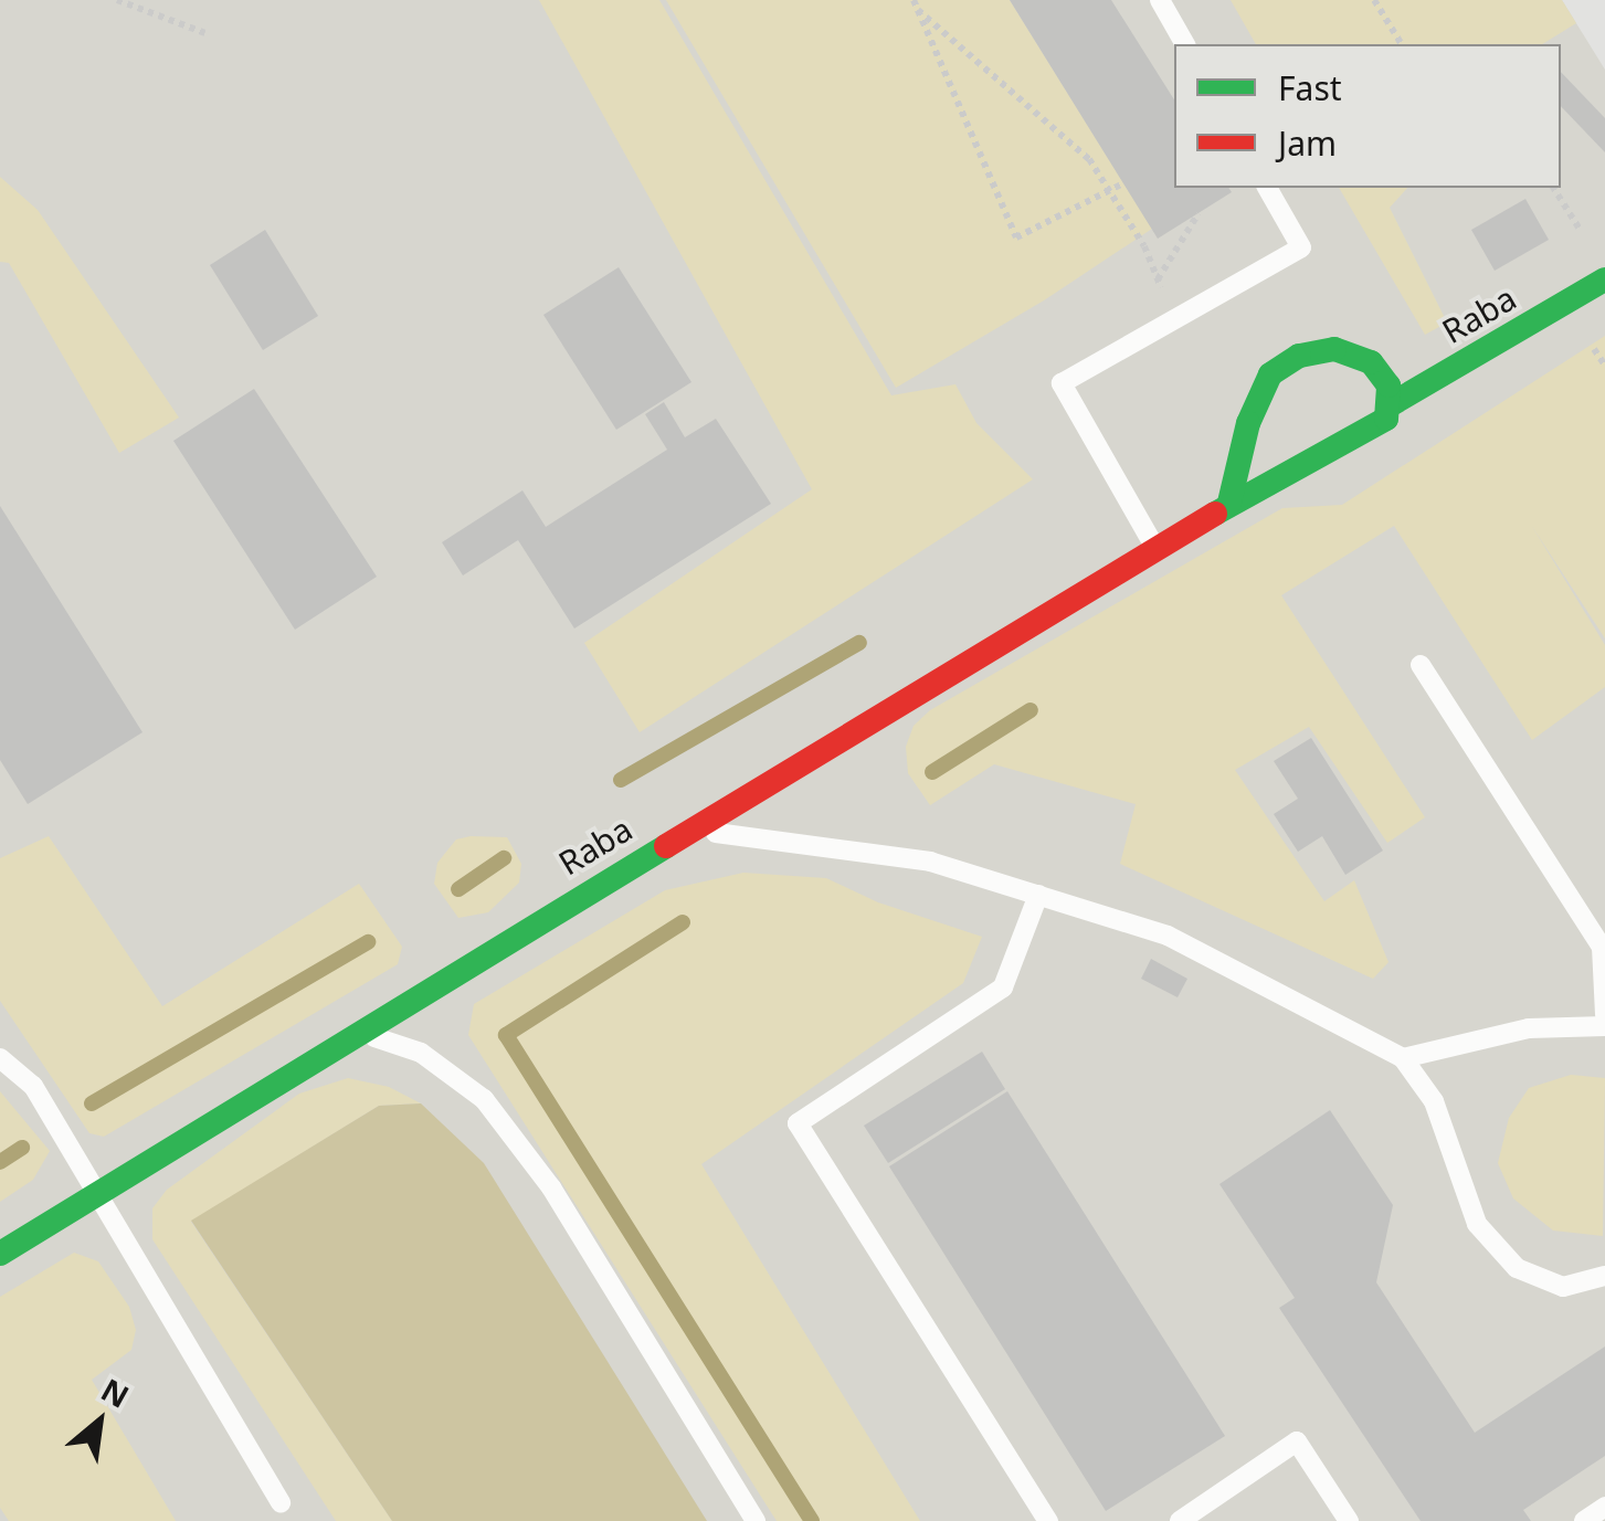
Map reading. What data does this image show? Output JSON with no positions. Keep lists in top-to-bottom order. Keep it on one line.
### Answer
{"streets":{"street":["Raba"]},"legend":["Fast","Jam"],"north":"top right"}
